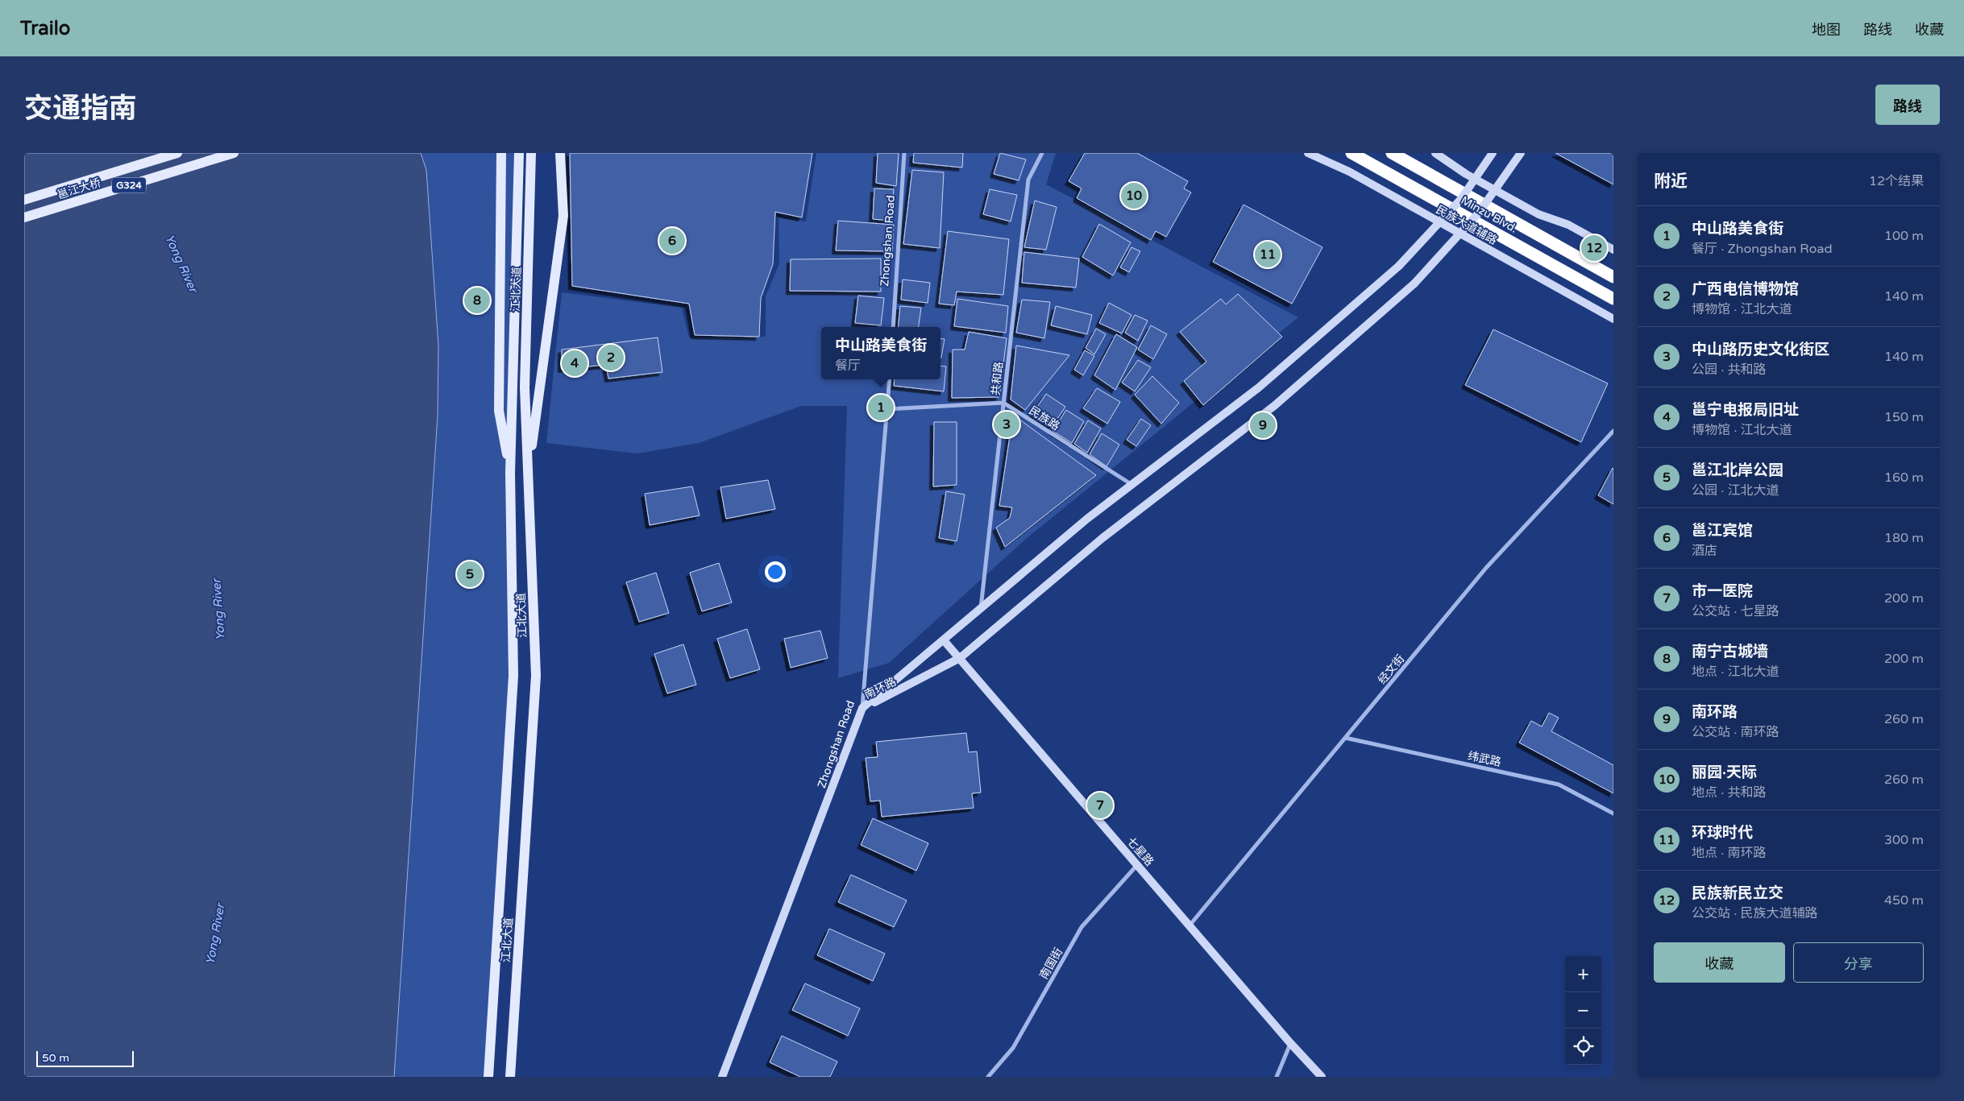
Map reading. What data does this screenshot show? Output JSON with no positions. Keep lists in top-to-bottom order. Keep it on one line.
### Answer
{"streets":{"highway":["Minzu Blvd."],"main road":["G324","邕江大桥","民族大道辅路","Zhongshan Road","江北大道","南环路","七星路"],"street":["共和路","民族路","经文街","纬武路","南国街"]},"crossings":[["Zhongshan Road","南环路"],["共和路","民族路"],["共和路","南环路"],["民族路","南环路"],["经文街","纬武路"],["经文街","七星路"],["南环路","七星路"],["七星路","南国街"]],"water":["Yong River"],"scale_bar":"50 m","page":{"header":"Trailo","nav":["地图","路线","收藏"],"title":"交通指南","buttons":["路线",["收藏","分享"]],"heading":["附近","12个结果"],"pins":["10","6","12","11","8","2","4","1","3","9","5","7"],"list":[{"mark":"1","name":"中山路美食街","note":"餐厅 · Zhongshan Road","value":"100 m"},{"mark":"2","name":"广西电信博物馆","note":"博物馆 · 江北大道","value":"140 m"},{"mark":"3","name":"中山路历史文化街区","note":"公园 · 共和路","value":"140 m"},{"mark":"4","name":"邕宁电报局旧址","note":"博物馆 · 江北大道","value":"150 m"},{"mark":"5","name":"邕江北岸公园","note":"公园 · 江北大道","value":"160 m"},{"mark":"6","name":"邕江宾馆","note":"酒店","value":"180 m"},{"mark":"7","name":"市一医院","note":"公交站 · 七星路","value":"200 m"},{"mark":"8","name":"南宁古城墙","note":"地点 · 江北大道","value":"200 m"},{"mark":"9","name":"南环路","note":"公交站 · 南环路","value":"260 m"},{"mark":"10","name":"丽园·天际","note":"地点 · 共和路","value":"260 m"},{"mark":"11","name":"环球时代","note":"地点 · 南环路","value":"300 m"},{"mark":"12","name":"民族新民立交","note":"公交站 · 民族大道辅路","value":"450 m"}],"popup":["中山路美食街","餐厅"],"map_buttons":["+","−"],"scale":"50 m"}}
